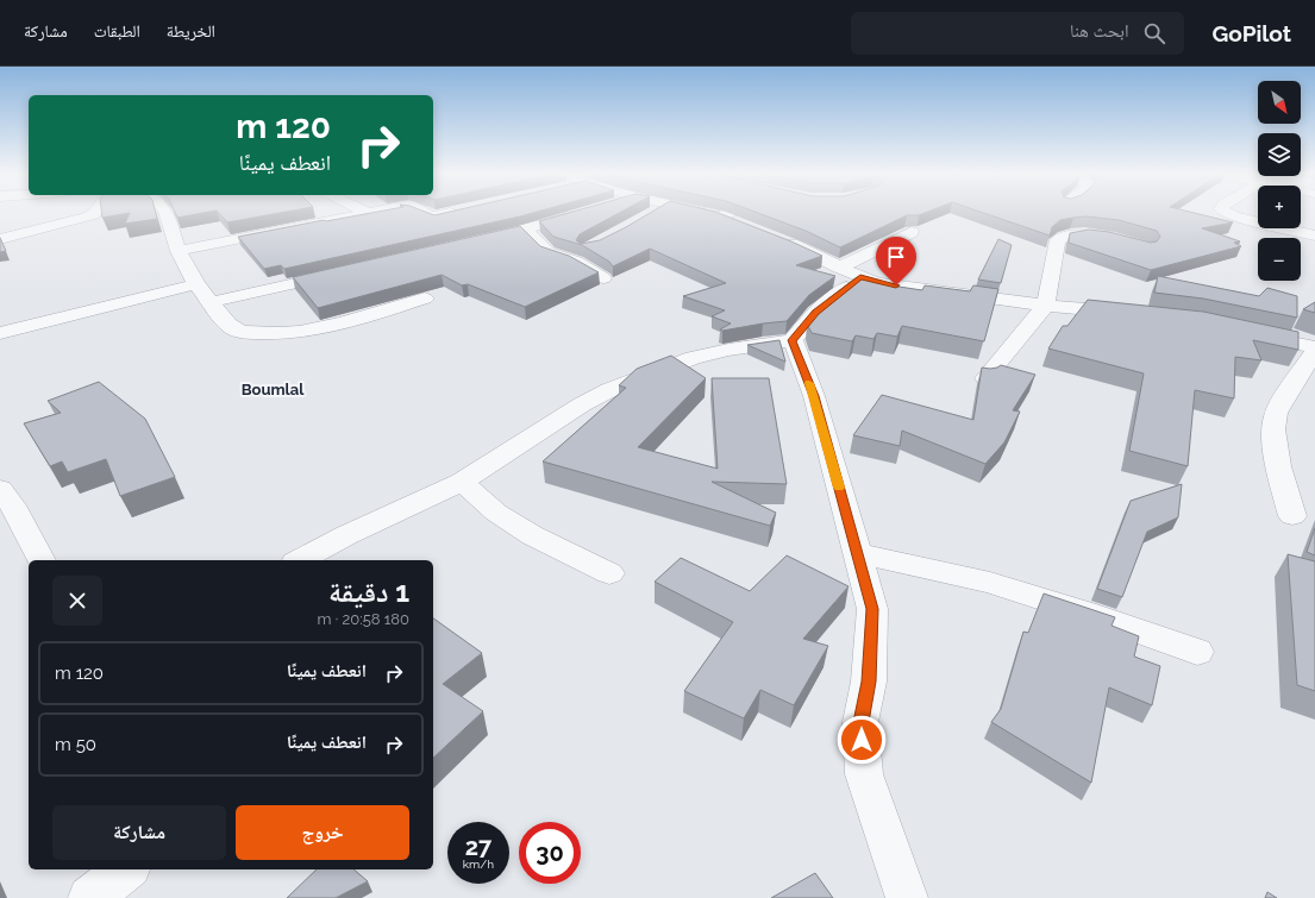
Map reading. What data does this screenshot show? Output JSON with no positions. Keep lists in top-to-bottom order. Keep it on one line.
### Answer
{"districts":["Boumlal"],"north":"bottom right","page":{"header":"GoPilot","search":"ابحث هنا","nav":["الخريطة","الطبقات","مشاركة"],"map_buttons":["+","−"],"turn":["120 m","انعطف يمينًا"],"heading":["1 دقيقة","180 m · 20:58"],"list":[{"name":"انعطف يمينًا","value":"120 m"},{"name":"انعطف يمينًا","value":"50 m"}],"buttons":["خروج","مشاركة"],"speed":"27 km/h","limit":"30"}}
